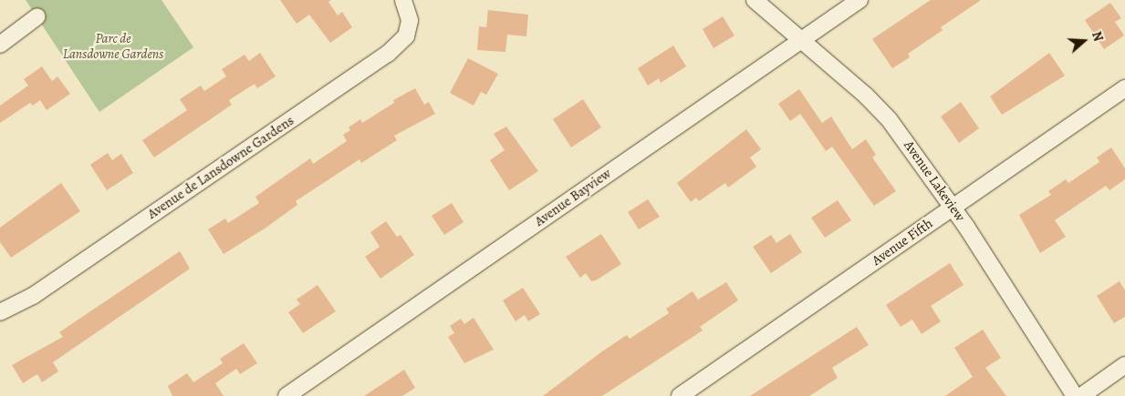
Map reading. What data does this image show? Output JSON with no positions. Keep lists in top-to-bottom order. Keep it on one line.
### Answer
{"streets":{"street":["Avenue de Lansdowne Gardens","Avenue Lakeview","Avenue Bayview","Avenue Fifth"]},"crossings":[["Avenue Lakeview","Avenue Bayview"],["Avenue Lakeview","Avenue Fifth"]],"parks":["Parc de Lansdowne Gardens"],"north":"right"}
